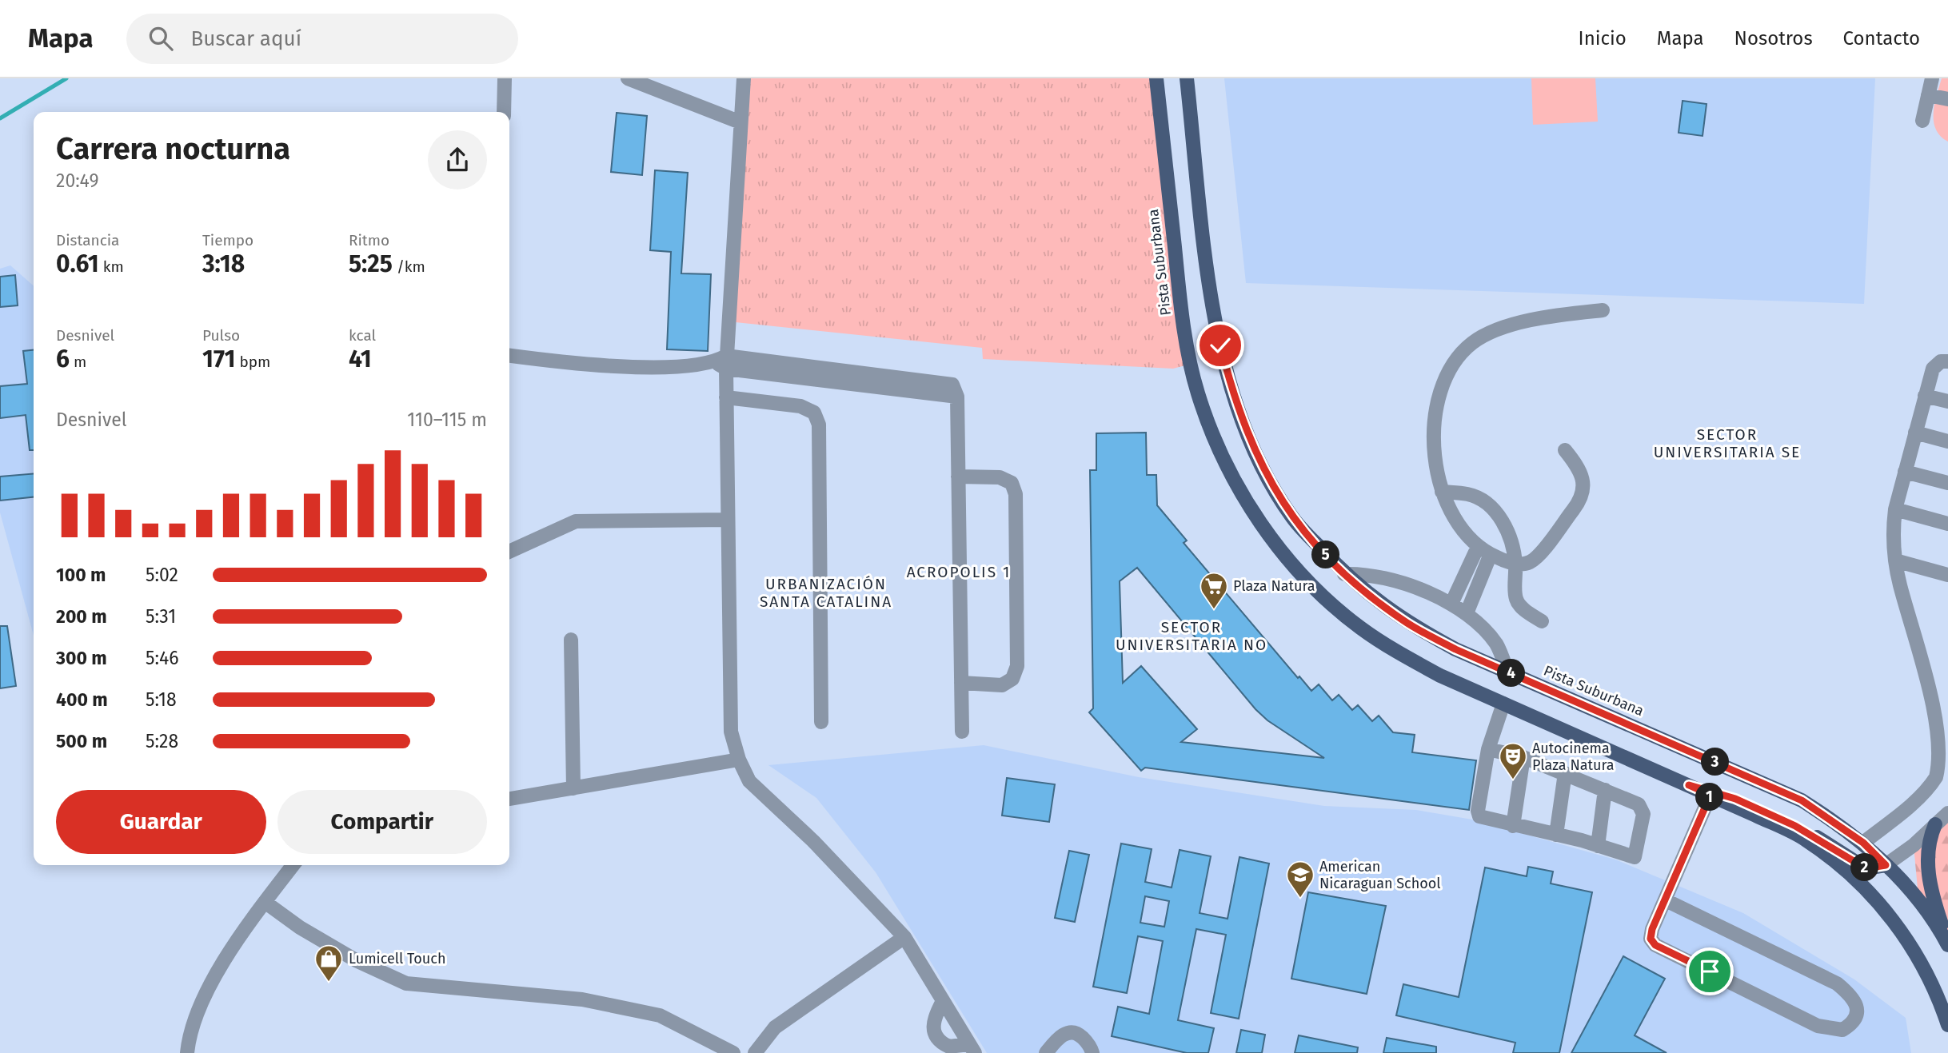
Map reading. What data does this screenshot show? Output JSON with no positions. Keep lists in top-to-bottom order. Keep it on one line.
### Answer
{"streets":{"main road":["Pista Suburbana"]},"districts":["SECTOR UNIVERSITARIA SE","ACROPOLIS 1","URBANIZACIÓN SANTA CATALINA","SECTOR UNIVERSITARIA NO"],"places":{"supermarket":["Plaza Natura"],"theatre":["Autocinema Plaza Natura"],"school or university":["American Nicaraguan School"],"shop":["Lumicell Touch"]},"page":{"header":"Mapa","search":"Buscar aquí","nav":["Inicio","Mapa","Nosotros","Contacto"],"heading":["Carrera nocturna","20:49"],"stats":[["Distancia","0.61 km"],["Tiempo","3:18"],["Ritmo","5:25 /km"],["Desnivel","6 m"],["Pulso","171 bpm"],["kcal","41"]],"chart":["Desnivel","110–115 m"],"pins":["5","4","3","1","2"],"list":[{"name":"100 m","note":"5:02"},{"name":"200 m","note":"5:31"},{"name":"300 m","note":"5:46"},{"name":"400 m","note":"5:18"},{"name":"500 m","note":"5:28"}],"buttons":["Guardar","Compartir"]}}
